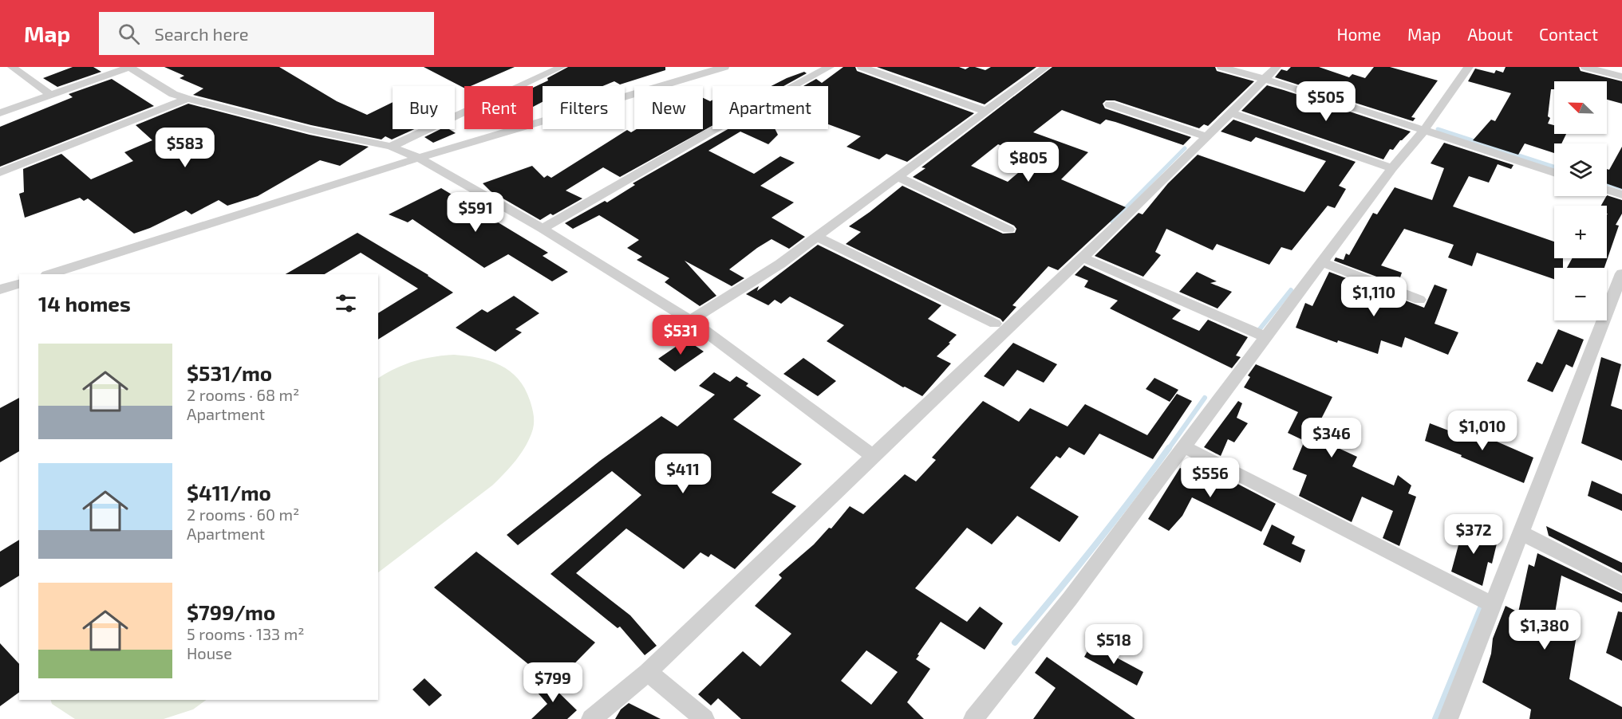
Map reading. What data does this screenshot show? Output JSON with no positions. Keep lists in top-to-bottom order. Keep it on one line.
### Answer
{"north":"top left","page":{"header":"Map","search":"Search here","nav":["Home","Map","About","Contact"],"map_buttons":["+","−"],"price":["$505","$583","$805","$591","$1,110","$531","$1,010","$346","$411","$556","$372","$1,380","$518","$799"],"chip":["Buy","Rent","Filters","New","Apartment"],"heading":"14 homes","list":[{"name":"$531/mo","note":"2 rooms · 68 m² · Apartment"},{"name":"$411/mo","note":"2 rooms · 60 m² · Apartment"},{"name":"$799/mo","note":"5 rooms · 133 m² · House"}]}}
